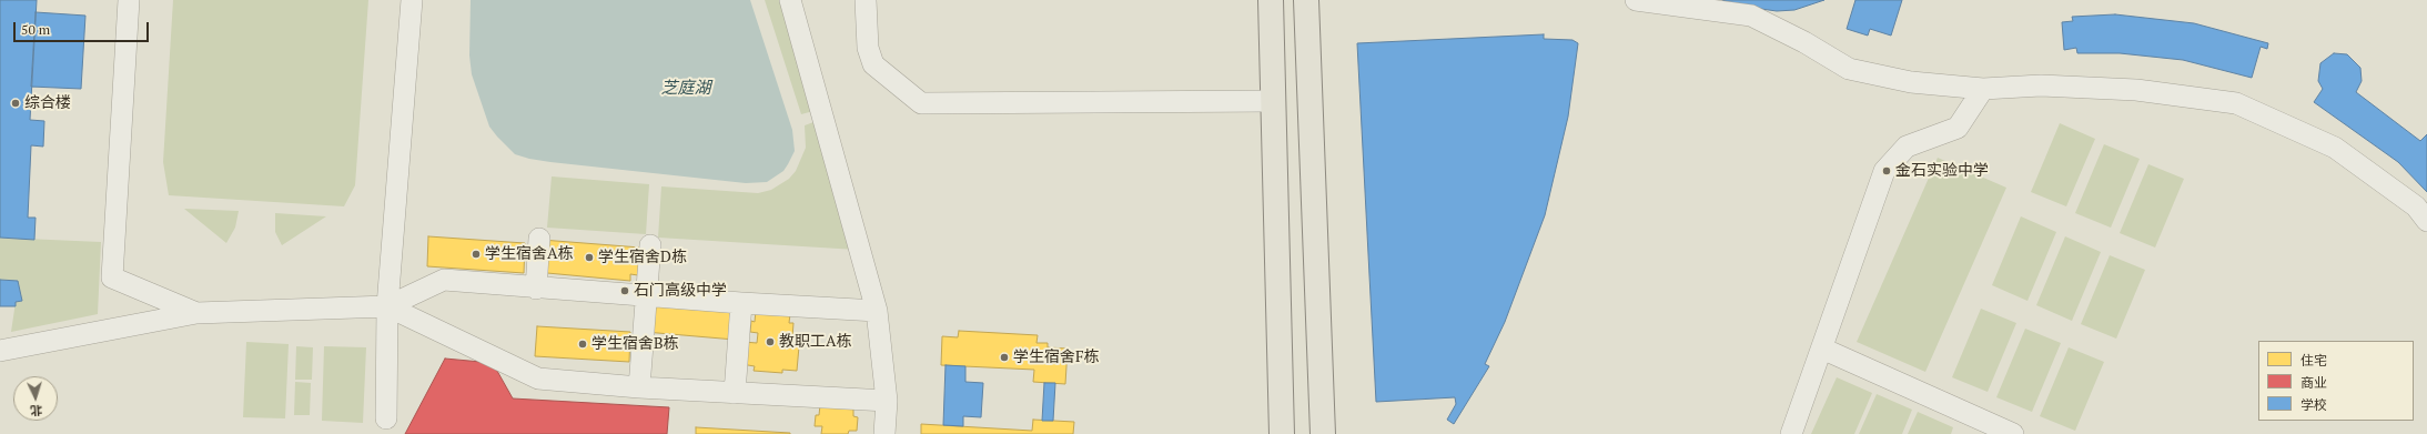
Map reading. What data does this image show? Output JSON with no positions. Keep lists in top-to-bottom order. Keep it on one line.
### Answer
{"water":["芝庭湖"],"places":["综合楼","金石实验中学","学生宿舍A栋","学生宿舍D栋","石门高级中学","教职工A栋","学生宿舍B栋","学生宿舍F栋"],"legend":["住宅","商业","学校"],"scale_bar":"50 m","north":"bottom"}
